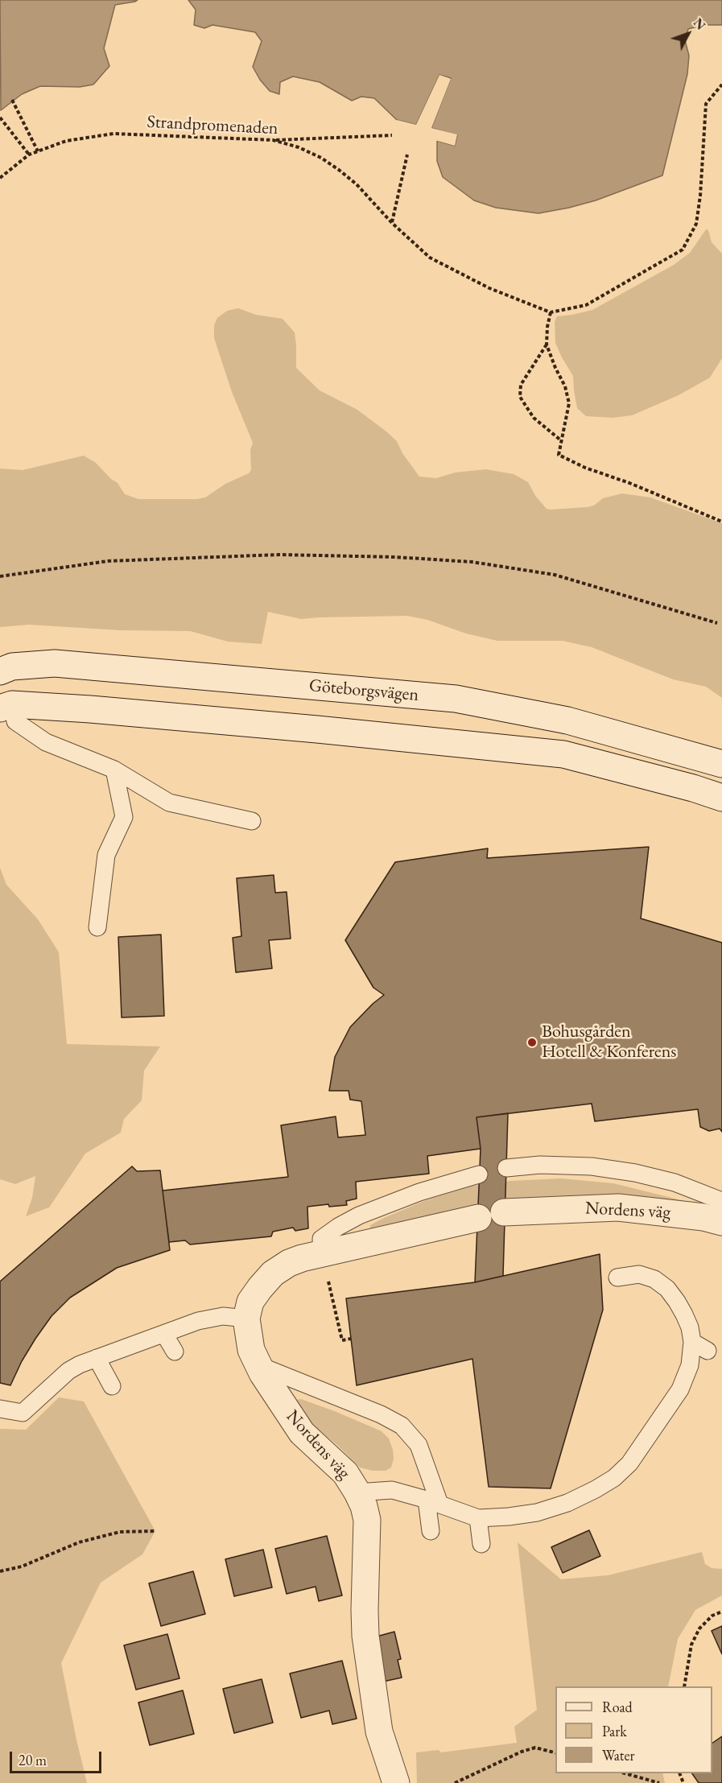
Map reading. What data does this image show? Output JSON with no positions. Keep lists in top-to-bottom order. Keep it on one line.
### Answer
{"streets":{"main road":["Göteborgsvägen","Nordens väg"],"path":["Strandpromenaden"]},"places":["Bohusgården Hotell & Konferens"],"legend":["Road","Park","Water"],"scale_bar":"20 m","north":"top right"}
